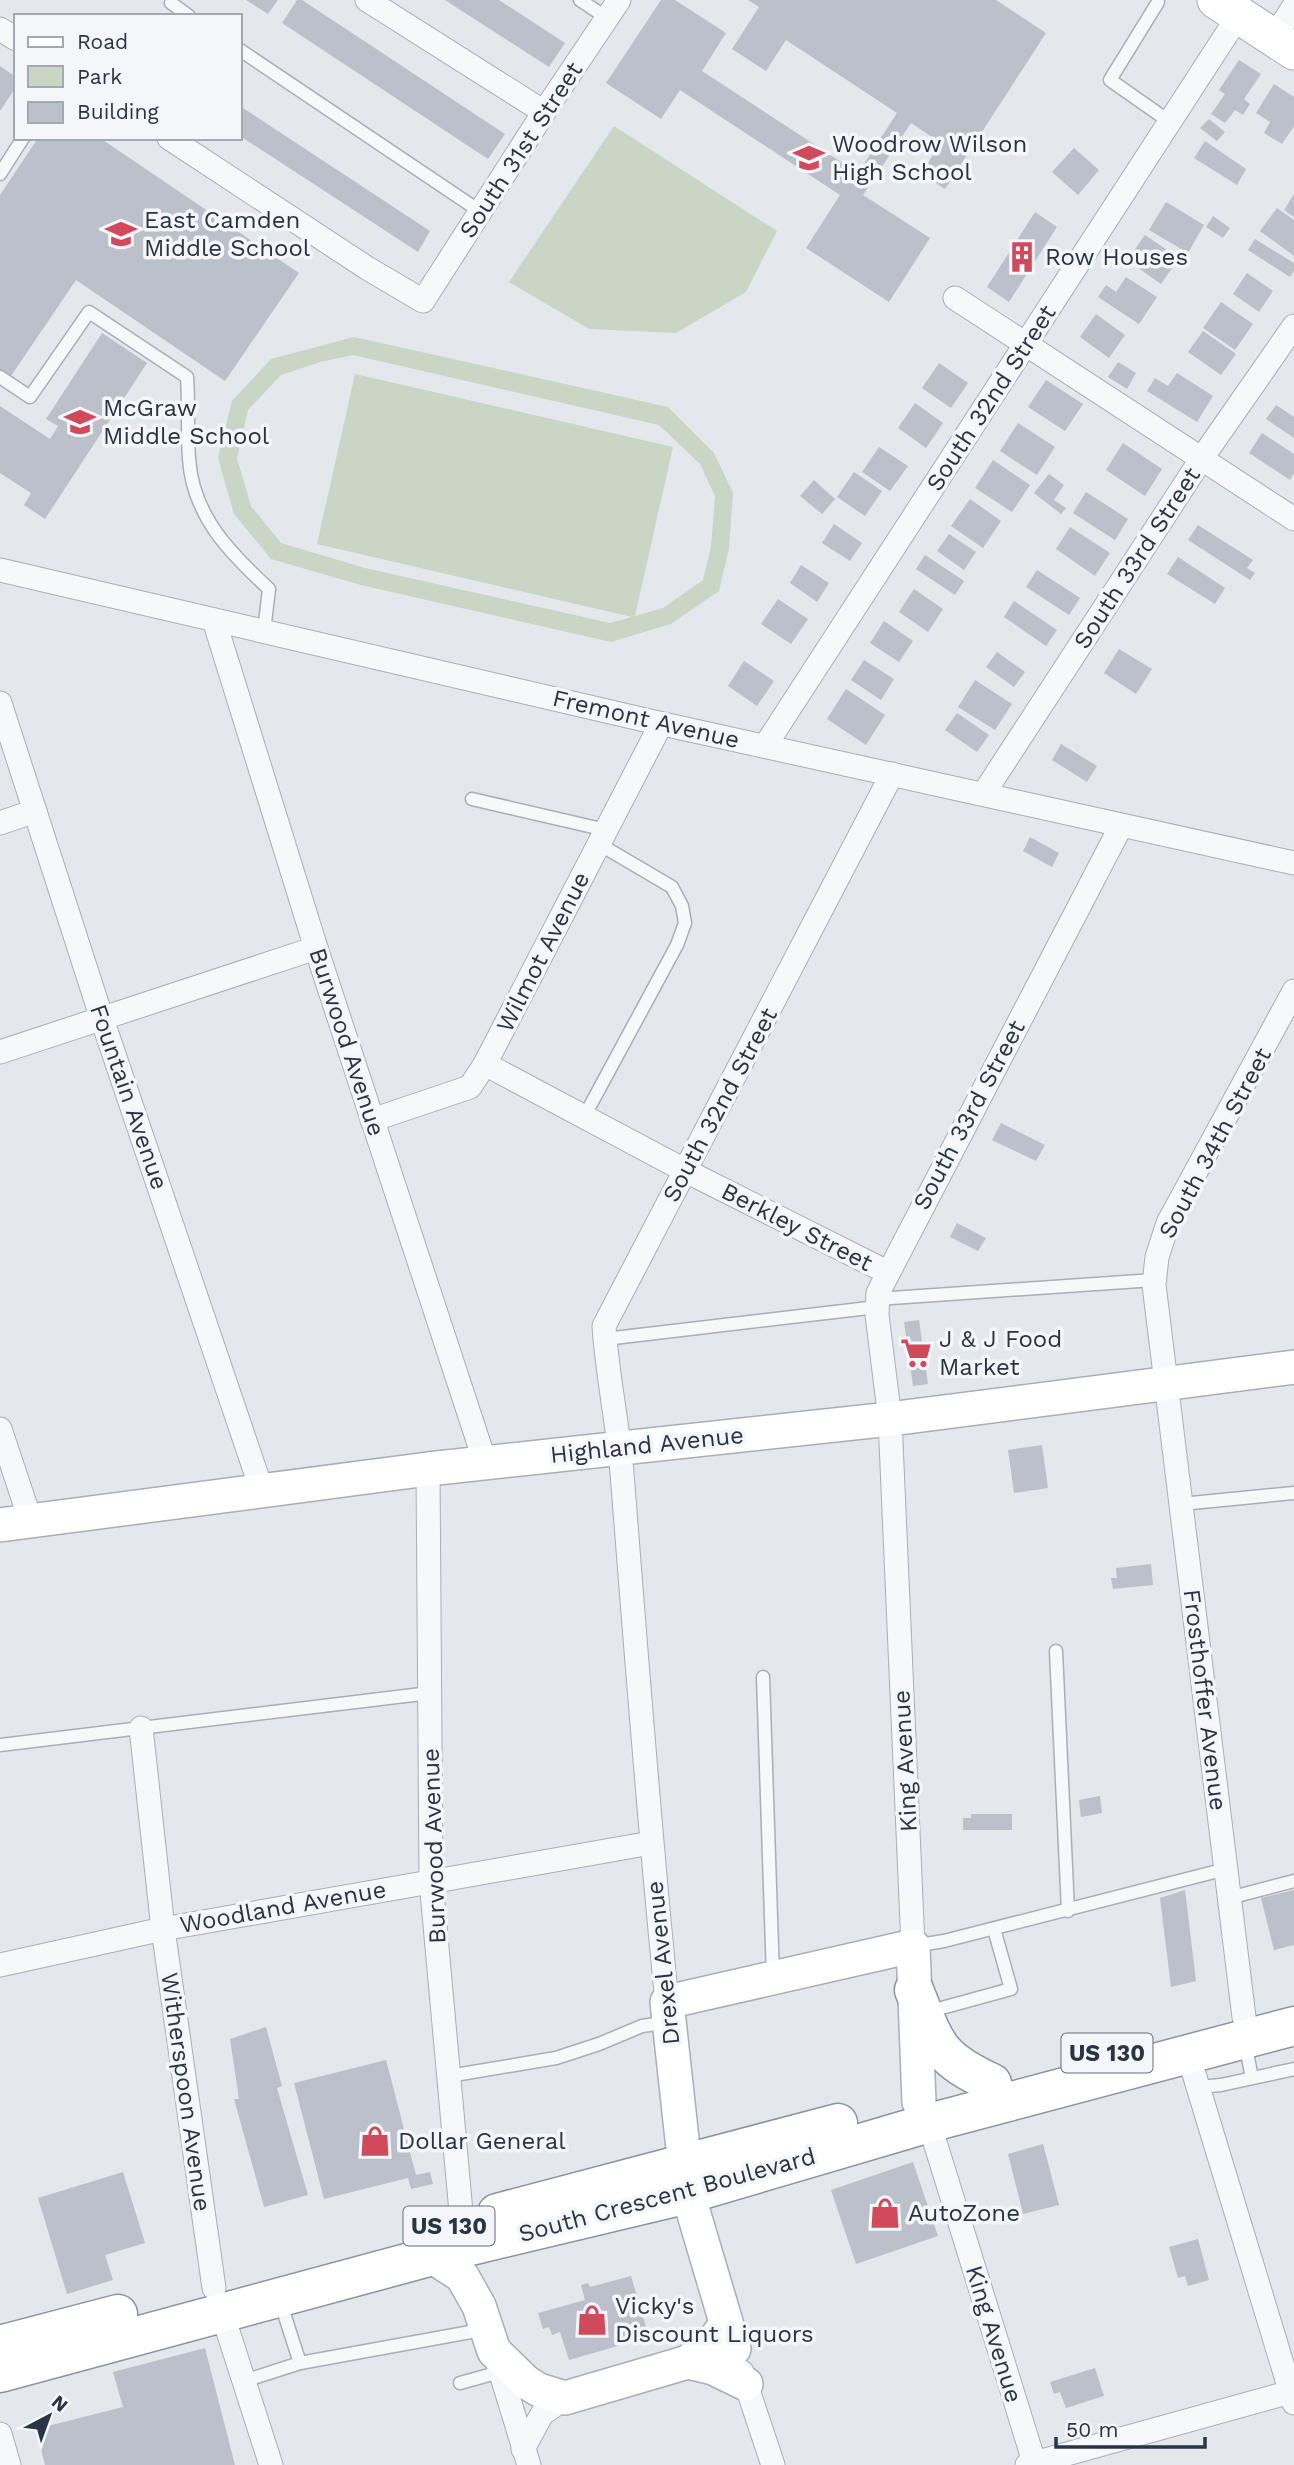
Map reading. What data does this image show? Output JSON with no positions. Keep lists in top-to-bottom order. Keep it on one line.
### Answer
{"streets":{"highway":["US 130","South Crescent Boulevard"],"street":["South 31st Street","South 32nd Street","South 33rd Street","Fremont Avenue","Wilmot Avenue","Burwood Avenue","Fountain Avenue","South 34th Street","Berkley Street","Highland Avenue","Frosthoffer Avenue","King Avenue","Woodland Avenue","Drexel Avenue","Witherspoon Avenue"]},"crossings":[["South 32nd Street","Fremont Avenue"],["South 32nd Street","Berkley Street"],["South 32nd Street","Highland Avenue"],["South 32nd Street","Drexel Avenue"],["South 33rd Street","Fremont Avenue"],["South 33rd Street","Berkley Street"],["South 33rd Street","Highland Avenue"],["South 33rd Street","King Avenue"],["Fremont Avenue","Wilmot Avenue"],["Fremont Avenue","Burwood Avenue"],["Wilmot Avenue","Burwood Avenue"],["Wilmot Avenue","Berkley Street"],["Burwood Avenue","Highland Avenue"],["Burwood Avenue","Woodland Avenue"],["Burwood Avenue","South Crescent Boulevard"],["Fountain Avenue","Highland Avenue"],["South 34th Street","Highland Avenue"],["South 34th Street","Frosthoffer Avenue"],["Highland Avenue","Frosthoffer Avenue"],["Highland Avenue","King Avenue"],["Highland Avenue","Drexel Avenue"],["Frosthoffer Avenue","South Crescent Boulevard"],["King Avenue","South Crescent Boulevard"],["Woodland Avenue","Drexel Avenue"],["Woodland Avenue","Witherspoon Avenue"],["Drexel Avenue","South Crescent Boulevard"],["Witherspoon Avenue","South Crescent Boulevard"]],"places":{"school or university":["Woodrow Wilson High School","East Camden Middle School","McGraw Middle School"],"building":["Row Houses"],"supermarket":["J & J Food Market"],"shop":["Dollar General","AutoZone","Vicky's Discount Liquors"]},"legend":["Road","Park","Building"],"scale_bar":"50 m","north":"top right"}
